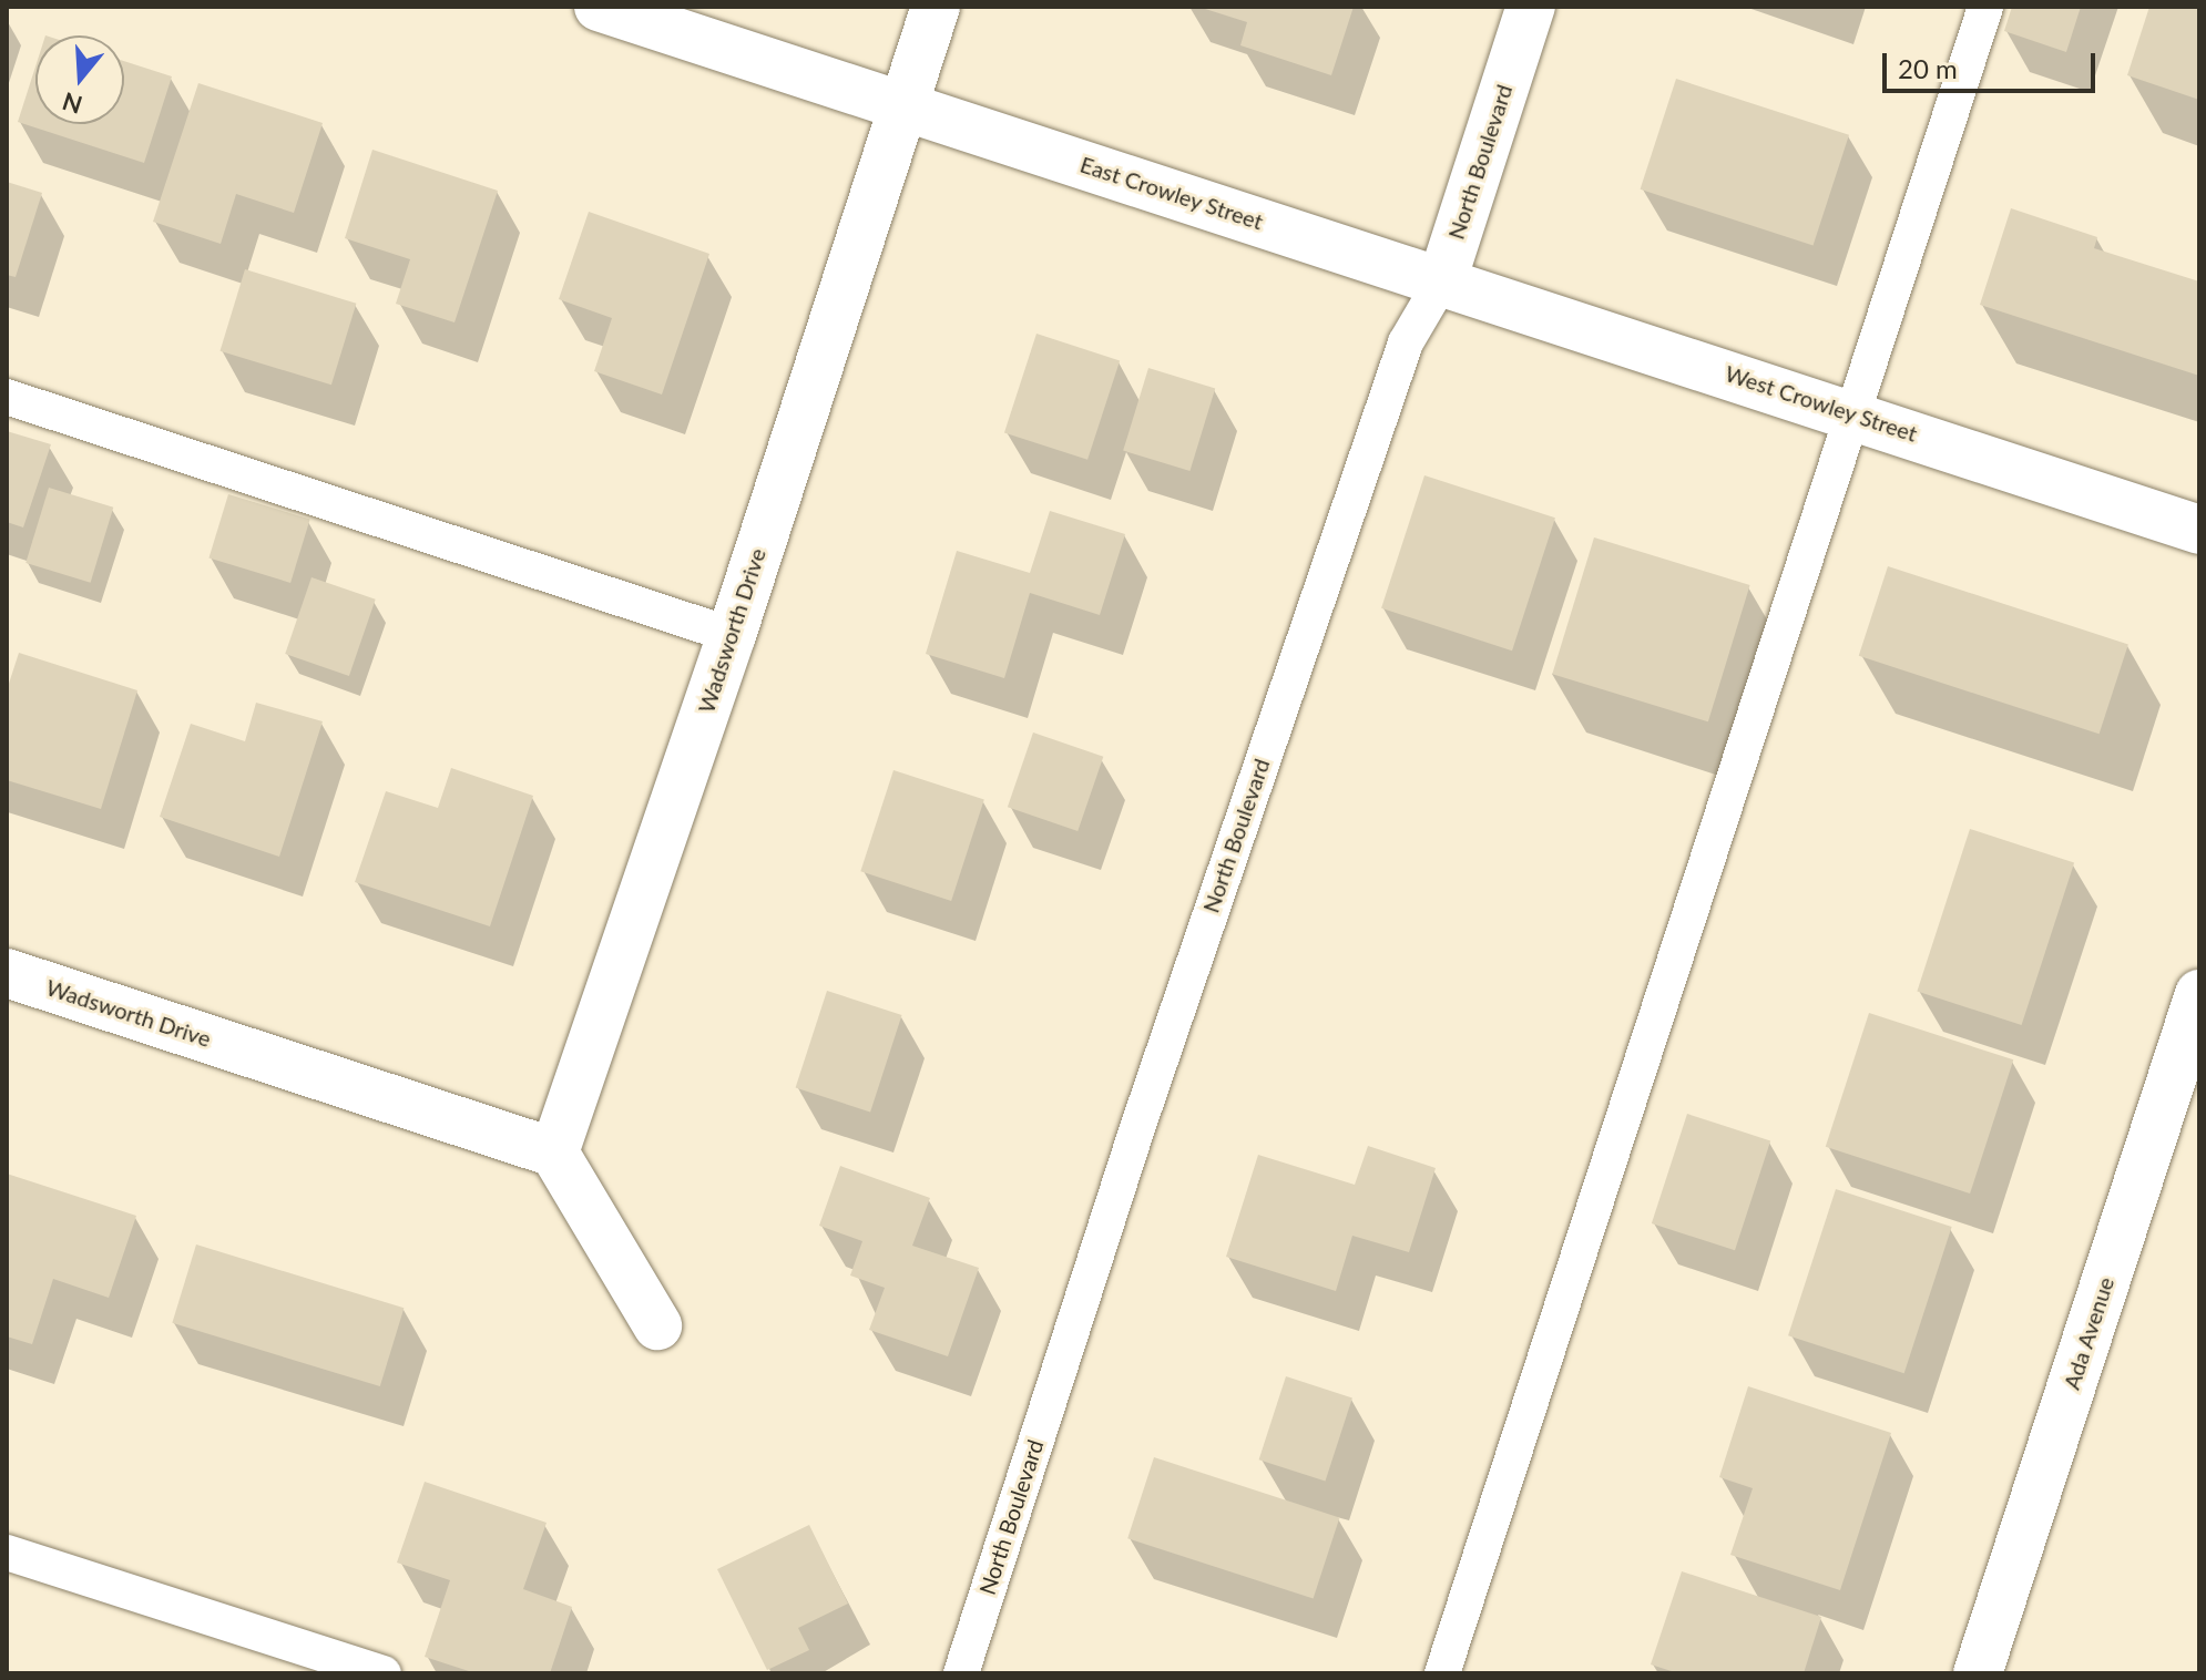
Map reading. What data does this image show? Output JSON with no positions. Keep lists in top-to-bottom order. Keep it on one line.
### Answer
{"streets":{"street":["North Boulevard","East Crowley Street","West Crowley Street","Wadsworth Drive","Ada Avenue"]},"crossings":[["North Boulevard","East Crowley Street"],["North Boulevard","West Crowley Street"],["East Crowley Street","West Crowley Street"],["East Crowley Street","Wadsworth Drive"]],"scale_bar":"20 m","north":"bottom"}
